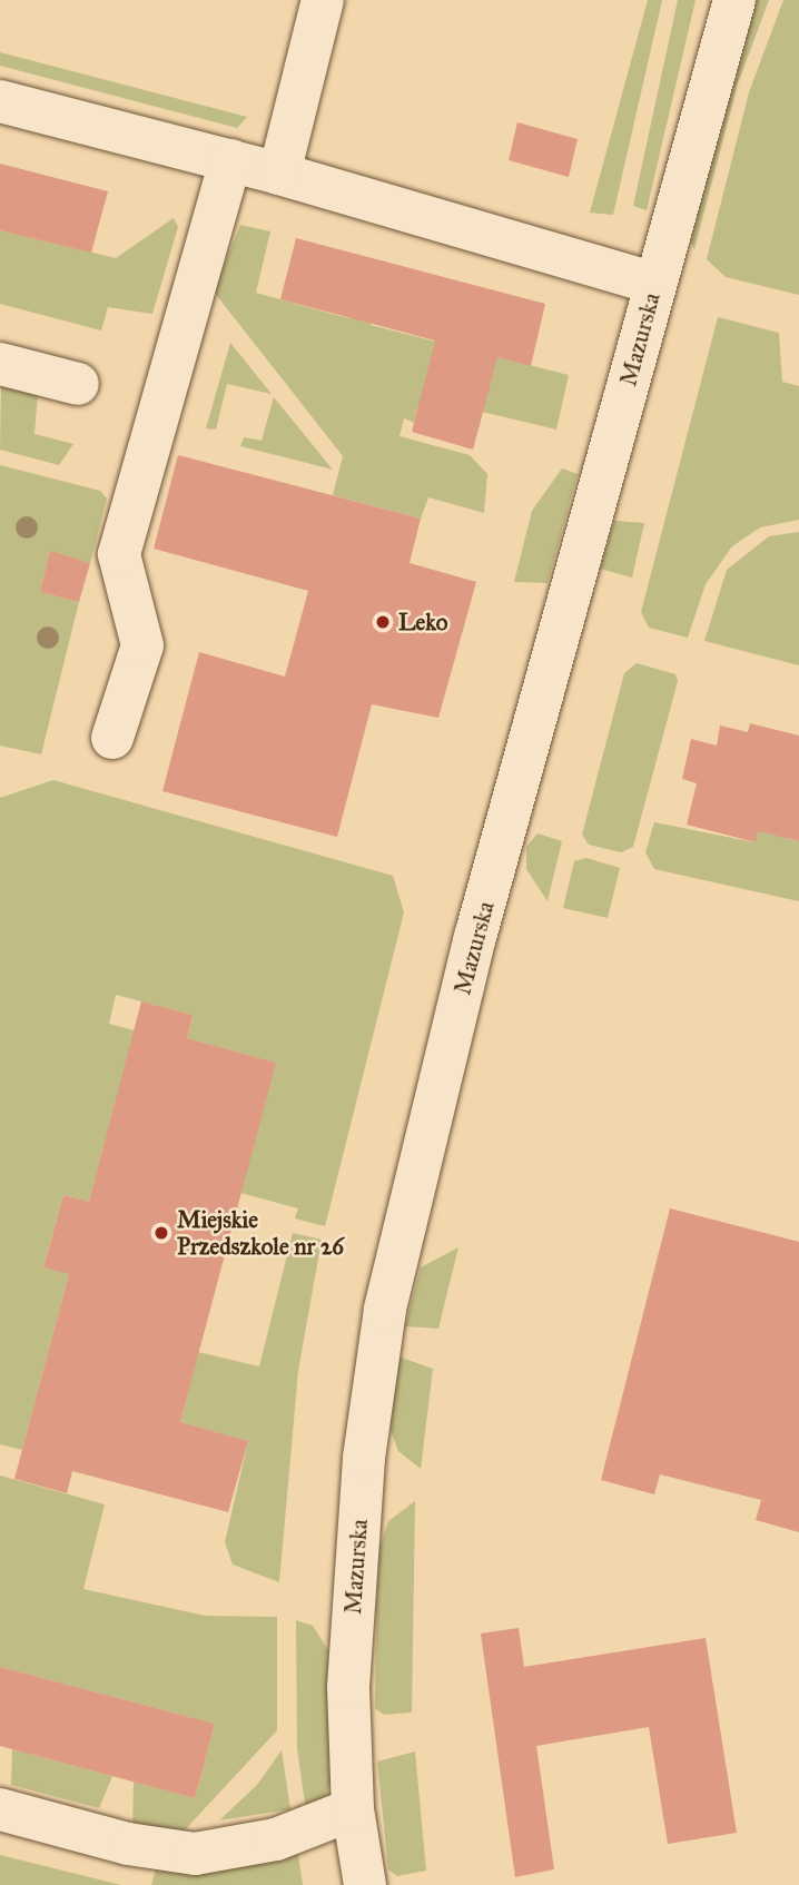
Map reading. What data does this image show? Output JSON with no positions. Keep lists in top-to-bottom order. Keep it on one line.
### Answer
{"streets":{"street":["Mazurska"]},"places":["Leko","Miejskie Przedszkole nr 26"]}
